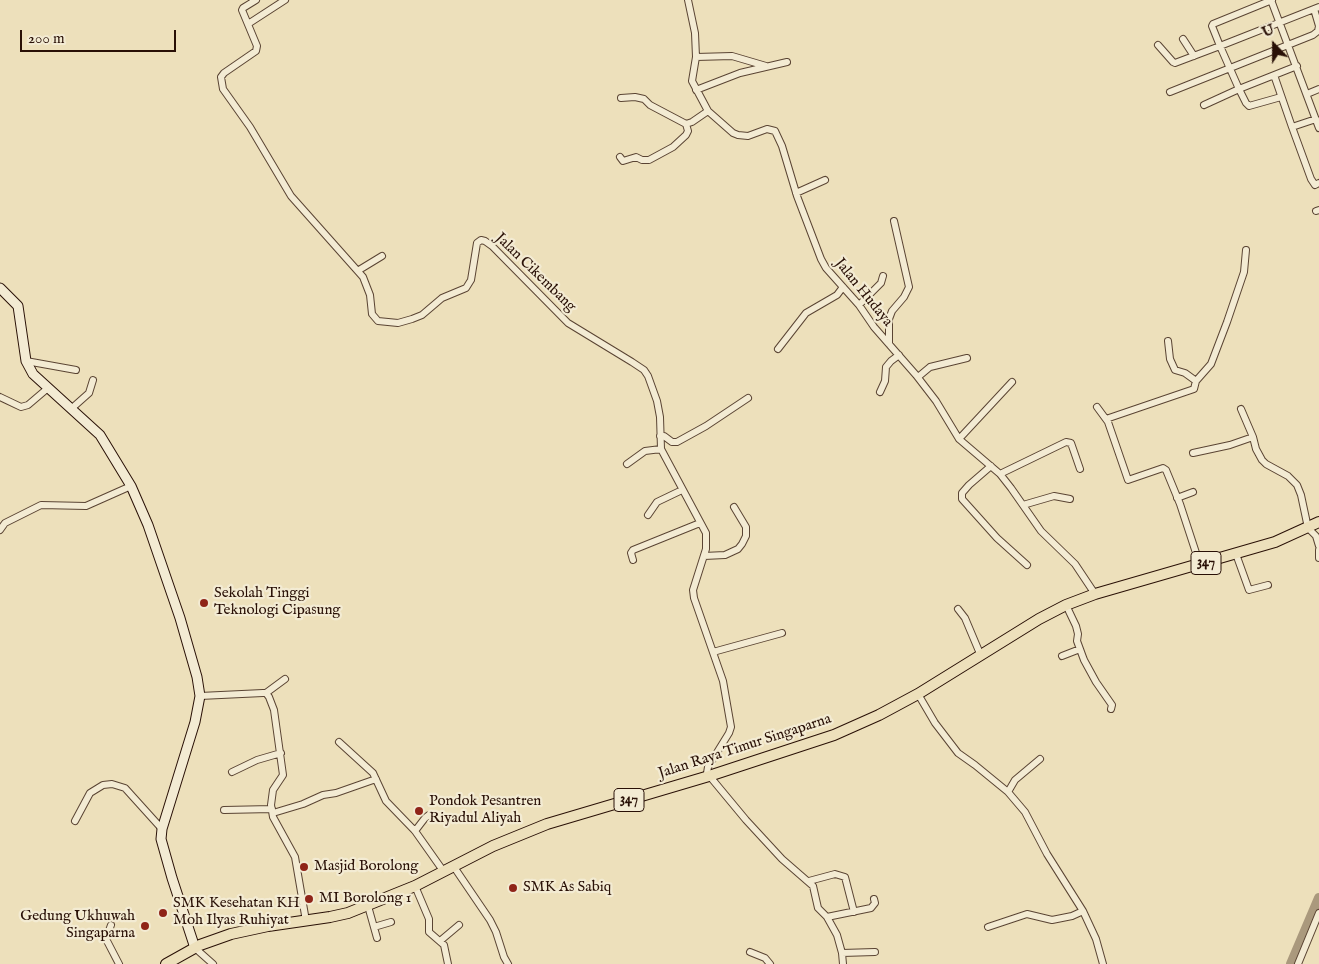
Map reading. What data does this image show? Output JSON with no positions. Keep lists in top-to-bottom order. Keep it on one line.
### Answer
{"streets":{"main road":["347","Jalan Raya Timur Singaparna"],"street":["Jalan Cikembang","Jalan Hudaya"]},"crossings":[["Jalan Cikembang","Jalan Raya Timur Singaparna"],["Jalan Hudaya","Jalan Raya Timur Singaparna"]],"places":["Sekolah Tinggi Teknologi Cipasung","Pondok Pesantren Riyadul Aliyah","Masjid Borolong","SMK As Sabiq","MI Borolong 1","SMK Kesehatan KH Moh Ilyas Ruhiyat","Gedung Ukhuwah Singaparna"],"scale_bar":"200 m","north":"top"}
